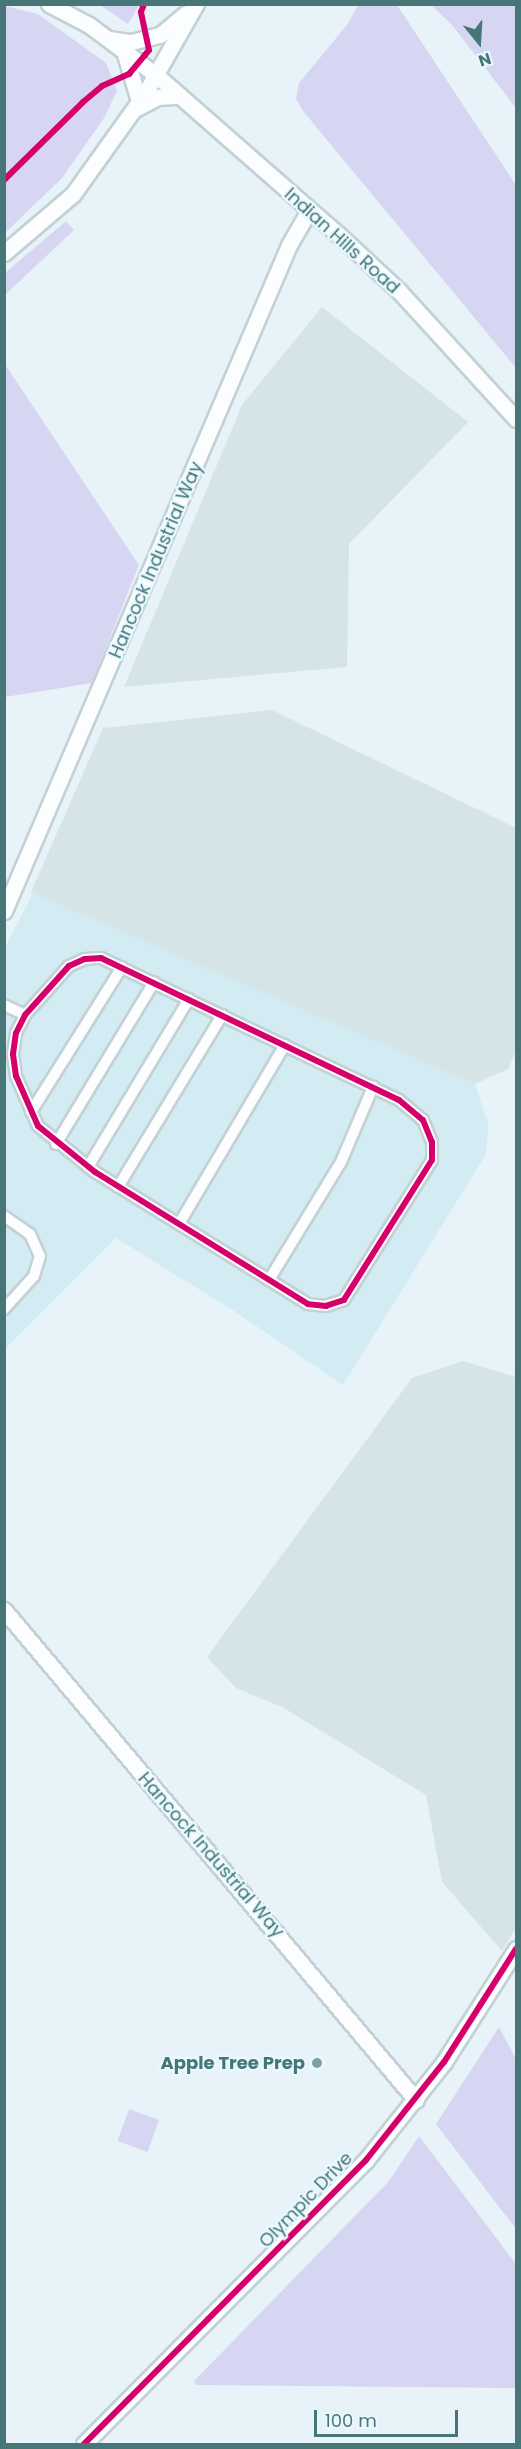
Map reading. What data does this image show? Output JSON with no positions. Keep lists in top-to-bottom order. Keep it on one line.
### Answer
{"streets":{"street":["Indian Hills Road","Hancock Industrial Way","Olympic Drive"]},"crossings":[["Indian Hills Road","Hancock Industrial Way"],["Hancock Industrial Way","Olympic Drive"]],"places":["Apple Tree Prep"],"scale_bar":"100 m","north":"bottom"}
